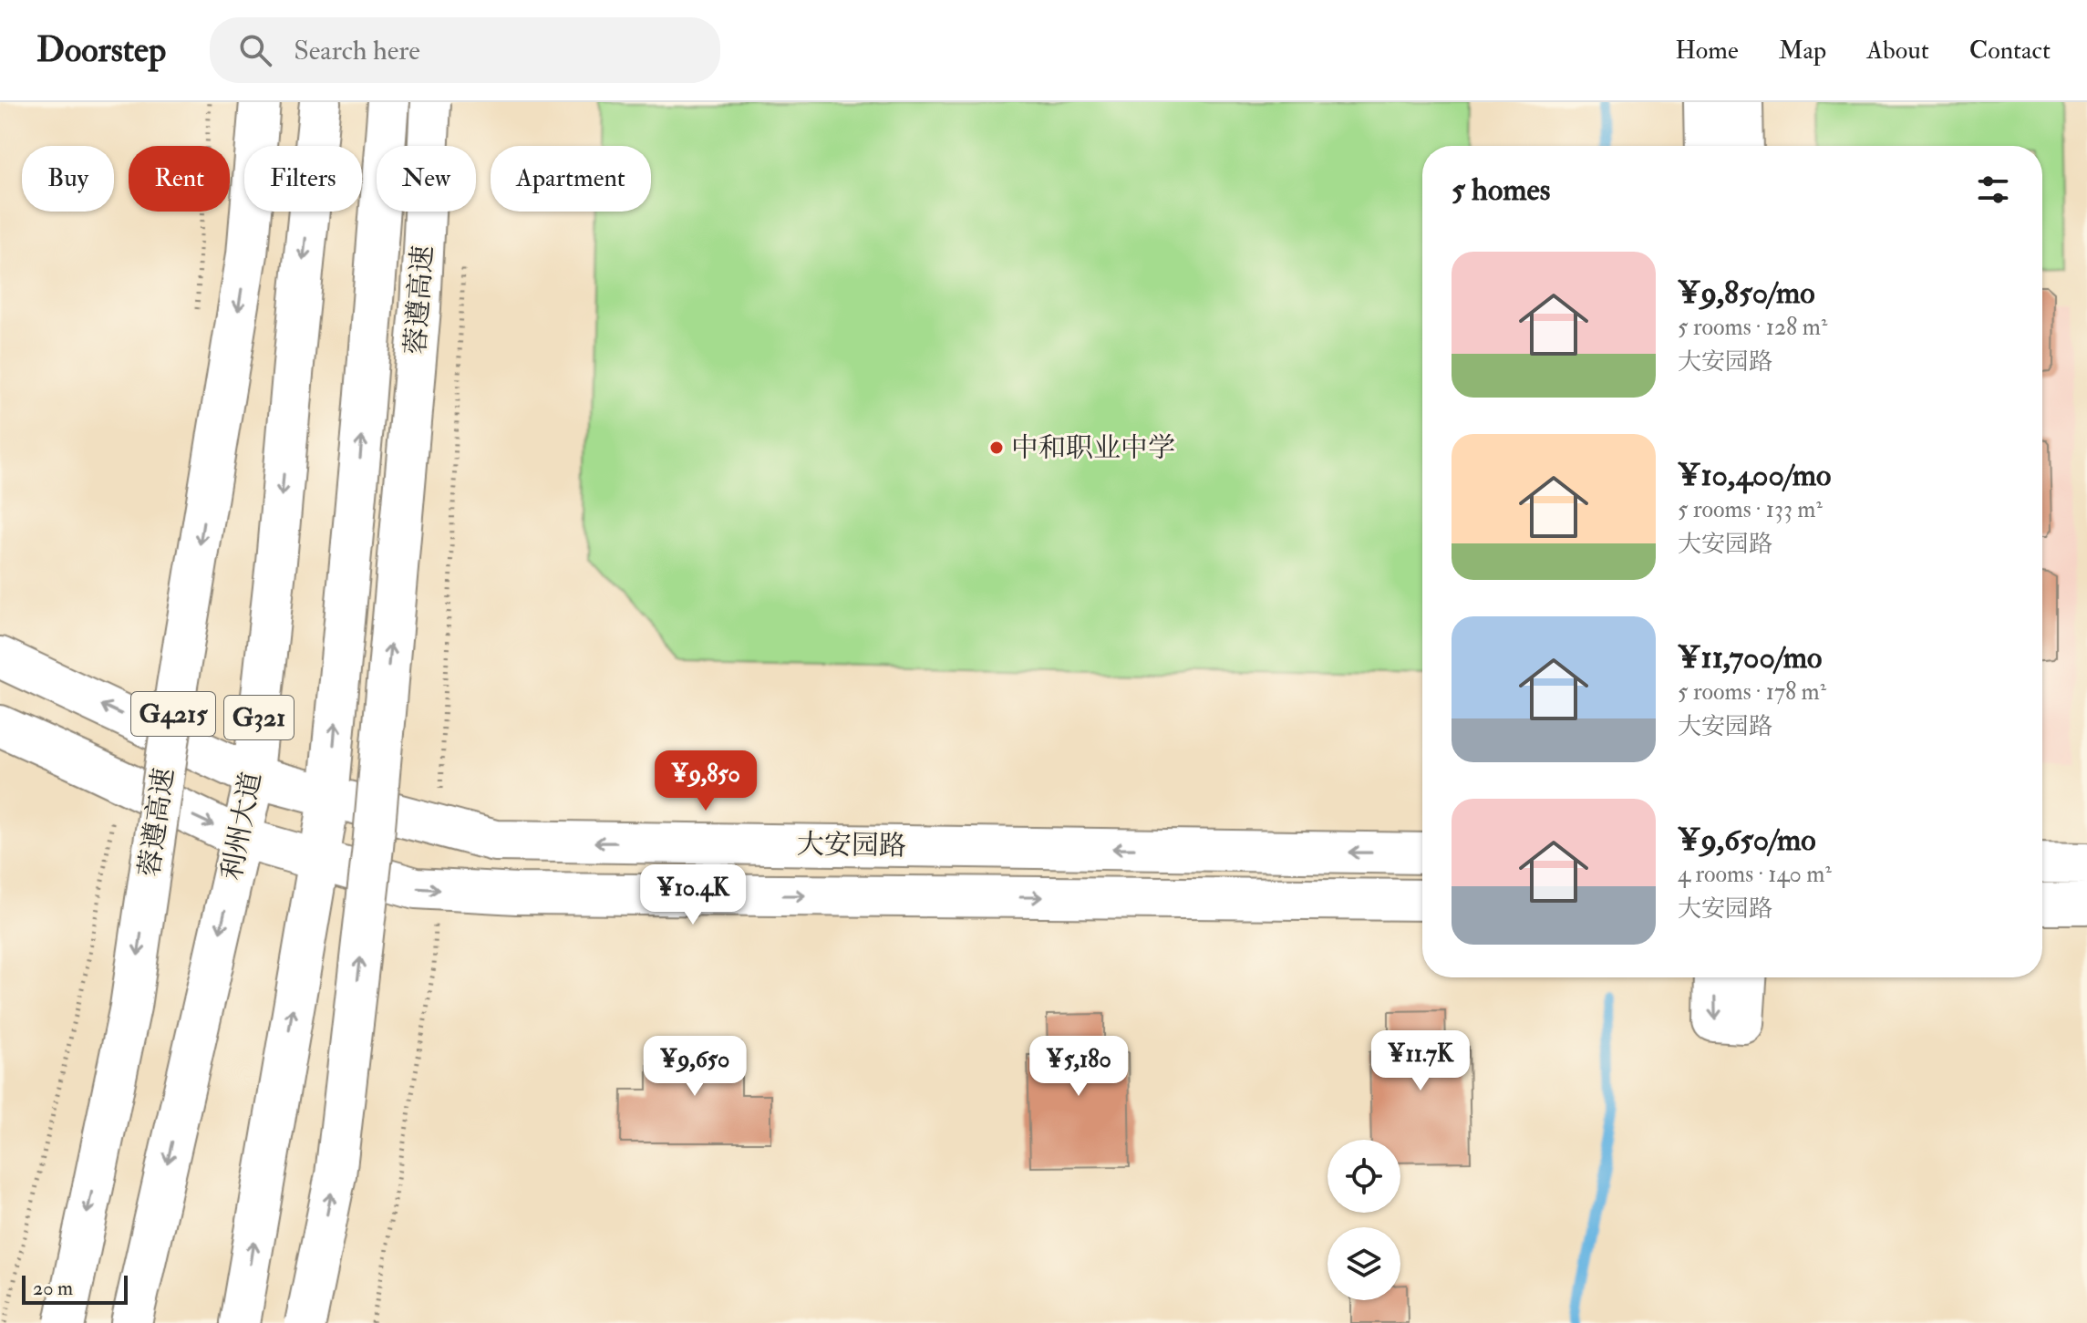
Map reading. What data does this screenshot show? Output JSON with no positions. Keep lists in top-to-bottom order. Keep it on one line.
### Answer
{"streets":{"main road":["蓉遵高速","G4215","G321","利州大道","大安园路"]},"crossings":[["G321","大安园路"],["利州大道","大安园路"]],"places":["中和职业中学"],"scale_bar":"20 m","page":{"header":"Doorstep","search":"Search here","nav":["Home","Map","About","Contact"],"chip":["Buy","Rent","Filters","New","Apartment"],"heading":"5 homes","list":[{"name":"¥9,850/mo","note":"5 rooms · 128 m² · 大安园路"},{"name":"¥10,400/mo","note":"5 rooms · 133 m² · 大安园路"},{"name":"¥11,700/mo","note":"5 rooms · 178 m² · 大安园路"},{"name":"¥9,650/mo","note":"4 rooms · 140 m² · 大安园路"}],"price":["¥9,850","¥10.4K","¥11.7K","¥9,650","¥5,180"],"scale":"20 m"}}
